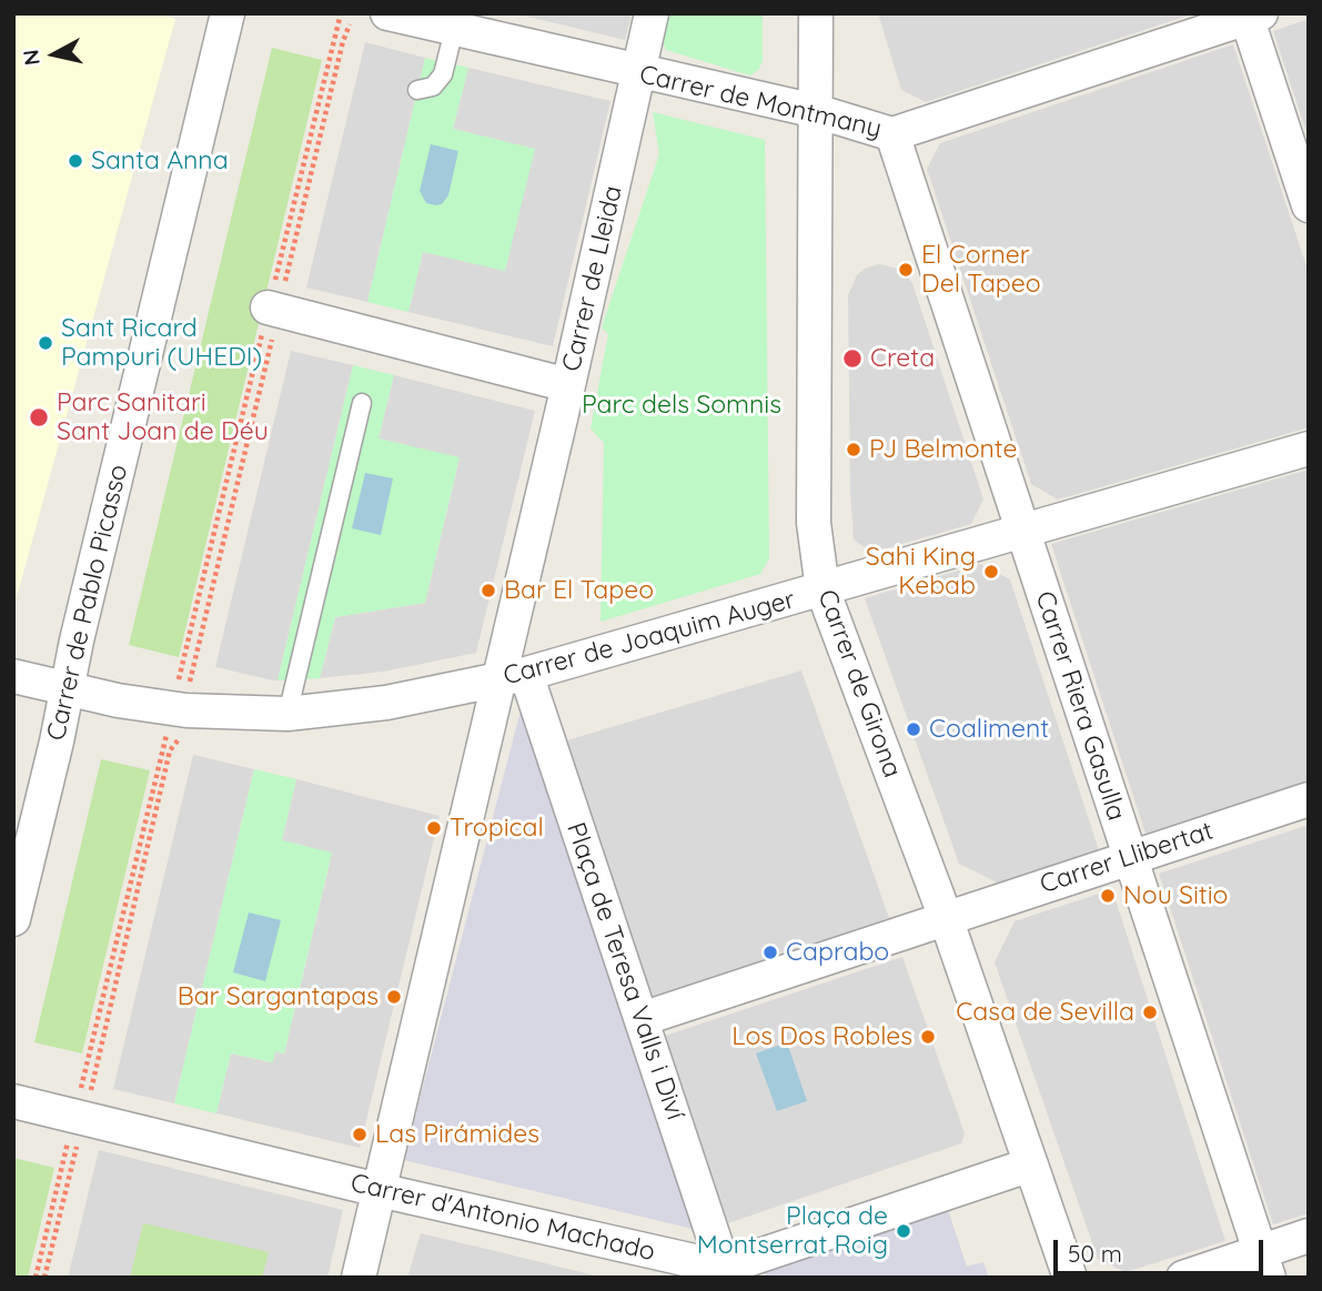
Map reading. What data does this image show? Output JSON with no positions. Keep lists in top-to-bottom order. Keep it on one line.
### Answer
{"streets":{"street":["Carrer de Montmany","Carrer de Lleida","Carrer de Pablo Picasso","Carrer de Joaquim Auger","Carrer de Girona","Carrer Riera Gasulla","Carrer Llibertat","Plaça de Teresa Valls i Diví","Carrer d'Antonio Machado"]},"crossings":[["Carrer de Montmany","Carrer de Lleida"],["Carrer de Montmany","Carrer de Girona"],["Carrer de Montmany","Carrer Riera Gasulla"],["Carrer de Lleida","Carrer de Joaquim Auger"],["Carrer de Lleida","Plaça de Teresa Valls i Diví"],["Carrer de Pablo Picasso","Carrer de Joaquim Auger"],["Carrer de Joaquim Auger","Carrer de Girona"],["Carrer de Joaquim Auger","Carrer Riera Gasulla"],["Carrer de Joaquim Auger","Plaça de Teresa Valls i Diví"],["Carrer de Girona","Carrer Llibertat"],["Carrer Riera Gasulla","Carrer Llibertat"],["Carrer Llibertat","Plaça de Teresa Valls i Diví"],["Plaça de Teresa Valls i Diví","Carrer d'Antonio Machado"]],"parks":["Parc dels Somnis"],"places":["Santa Anna","El Corner Del Tapeo","Sant Ricard Pampuri (UHEDI)","Creta","Parc Sanitari Sant Joan de Déu","PJ Belmonte","Sahi King Kebab","Bar El Tapeo","Coaliment","Tropical","Nou Sitio","Caprabo","Bar Sargantapas","Casa de Sevilla","Los Dos Robles","Las Pirámides","Plaça de Montserrat Roig"],"scale_bar":"50 m","north":"left"}
